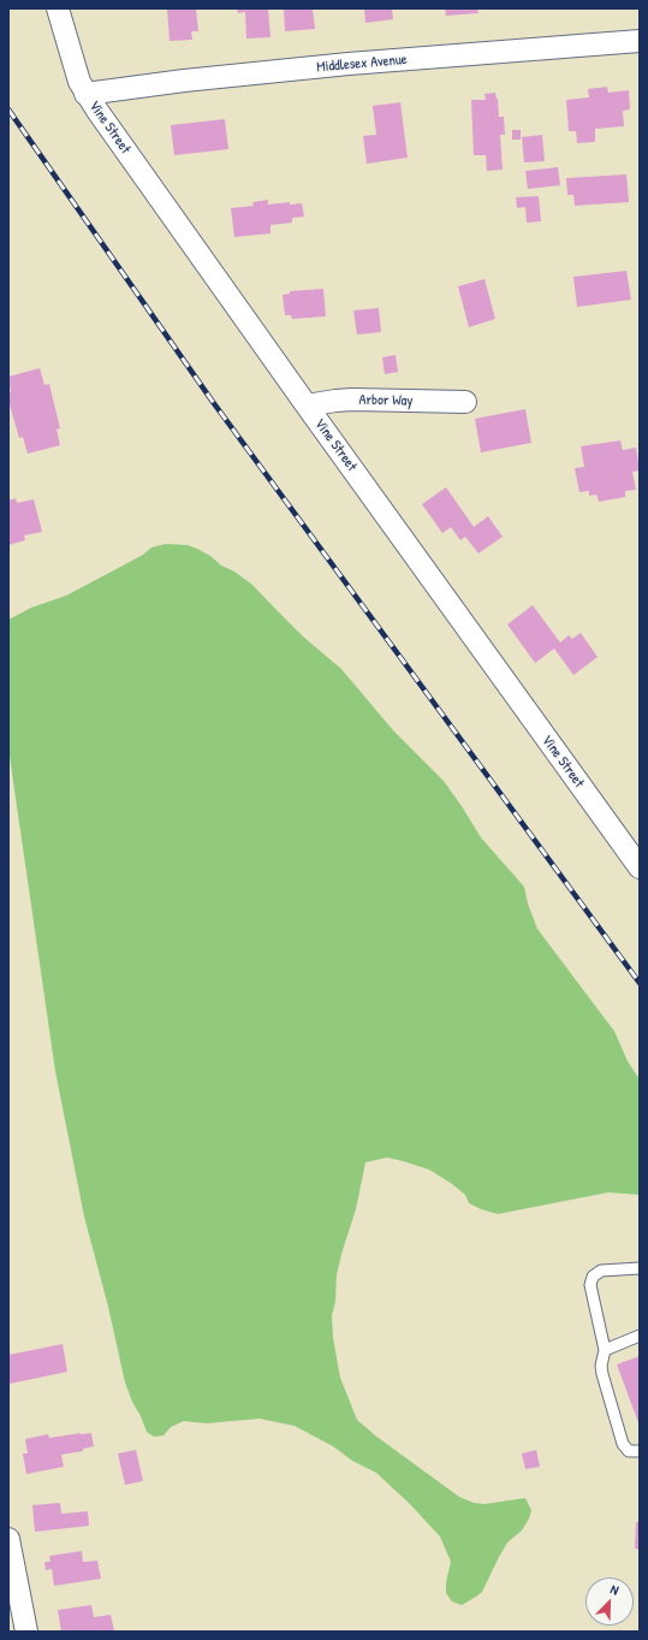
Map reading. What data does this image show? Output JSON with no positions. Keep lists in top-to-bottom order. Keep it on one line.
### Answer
{"streets":{"street":["Middlesex Avenue","Vine Street","Arbor Way"]},"crossings":[["Middlesex Avenue","Vine Street"],["Vine Street","Arbor Way"]],"north":"top right"}
